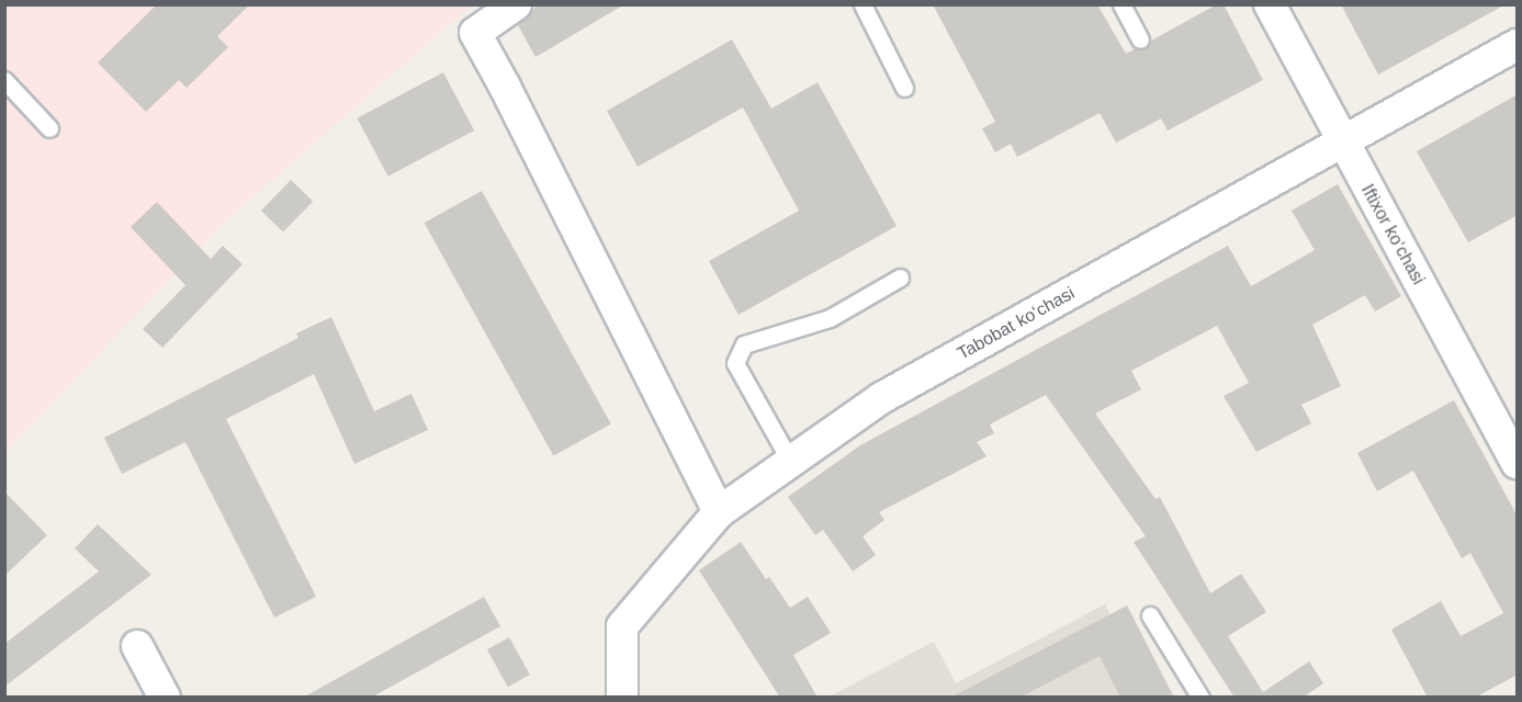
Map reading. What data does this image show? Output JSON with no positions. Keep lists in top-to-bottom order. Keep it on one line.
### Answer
{"streets":{"street":["Iftixor koʻchasi","Tabobat koʻchasi"]},"crossings":[["Iftixor koʻchasi","Tabobat koʻchasi"]]}
